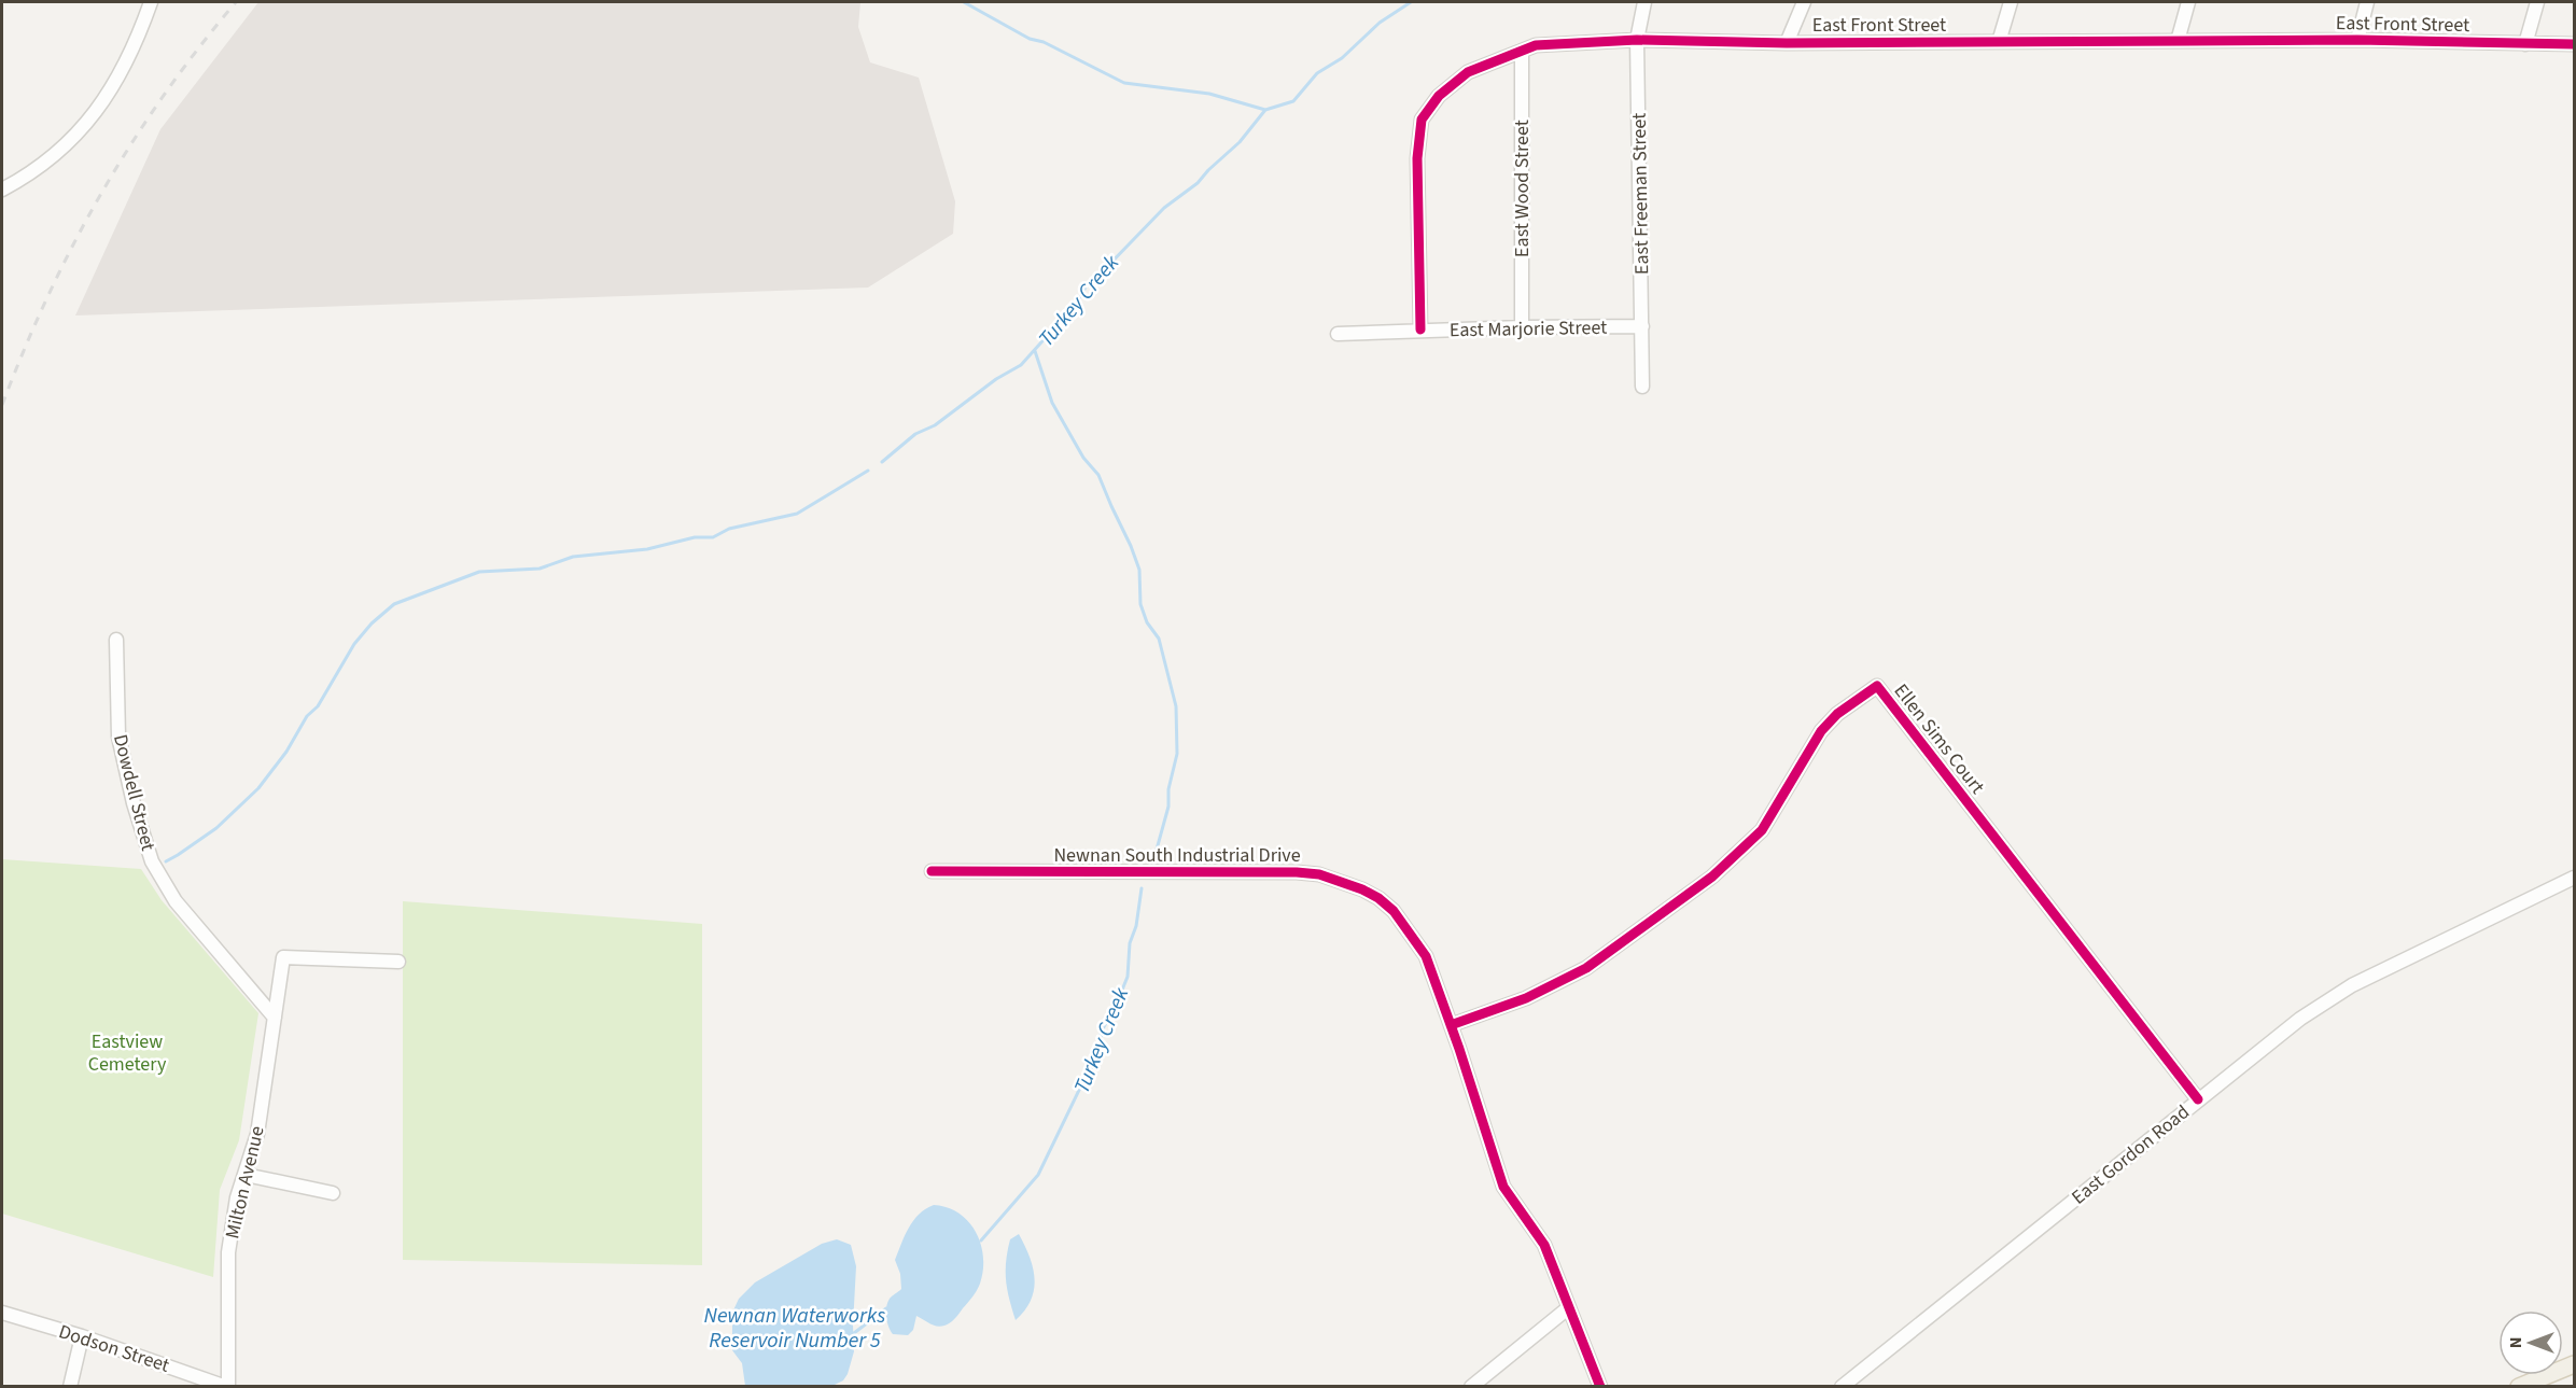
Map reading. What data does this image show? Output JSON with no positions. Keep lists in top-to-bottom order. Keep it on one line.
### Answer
{"streets":{"street":["East Front Street","East Wood Street","East Freeman Street","East Marjorie Street","Ellen Sims Court","Dowdell Street","Newnan South Industrial Drive","East Gordon Road","Milton Avenue","Dodson Street"]},"crossings":[["East Front Street","East Wood Street"],["East Front Street","East Freeman Street"],["East Front Street","East Marjorie Street"],["East Wood Street","East Marjorie Street"],["East Freeman Street","East Marjorie Street"],["Ellen Sims Court","Newnan South Industrial Drive"],["Ellen Sims Court","East Gordon Road"],["Dowdell Street","Milton Avenue"],["Milton Avenue","Dodson Street"]],"water":["Turkey Creek","Newnan Waterworks Reservoir Number 5"],"parks":["Eastview Cemetery"],"north":"left"}
